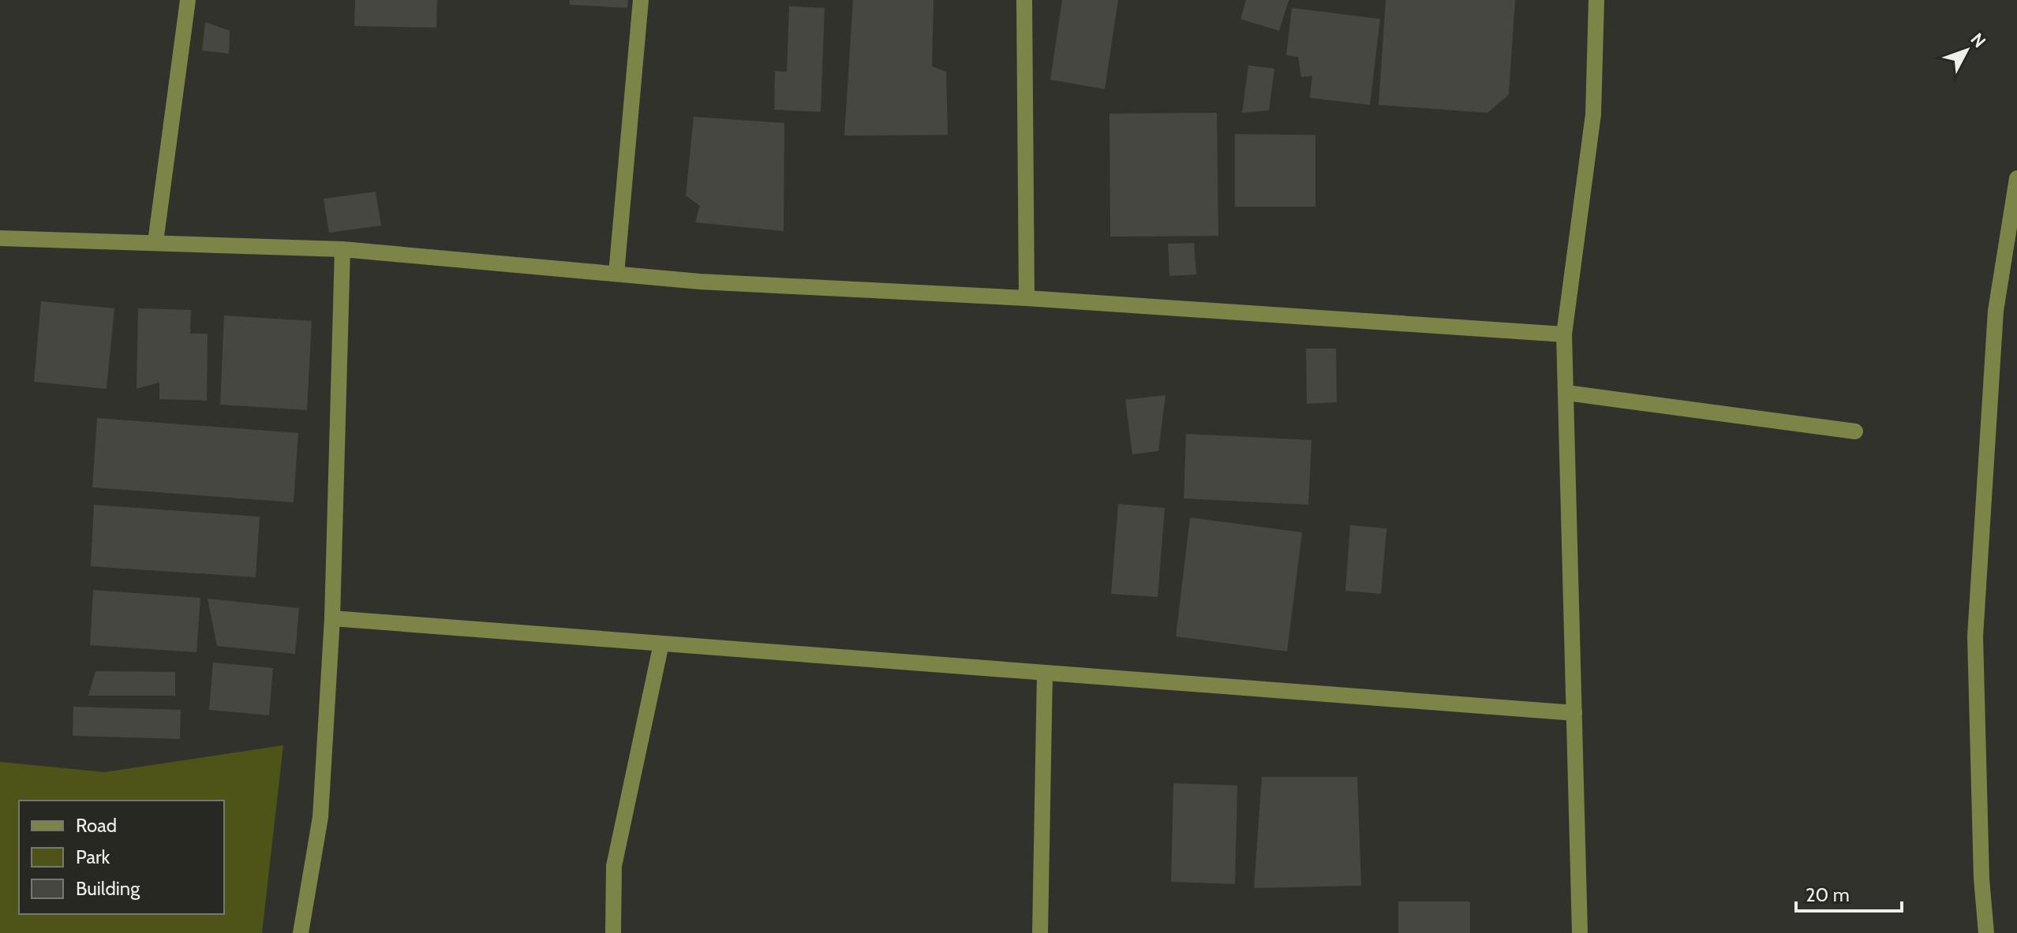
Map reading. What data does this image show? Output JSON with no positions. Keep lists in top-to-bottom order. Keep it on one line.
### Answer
{"legend":["Road","Park","Building"],"scale_bar":"20 m","north":"top right"}
